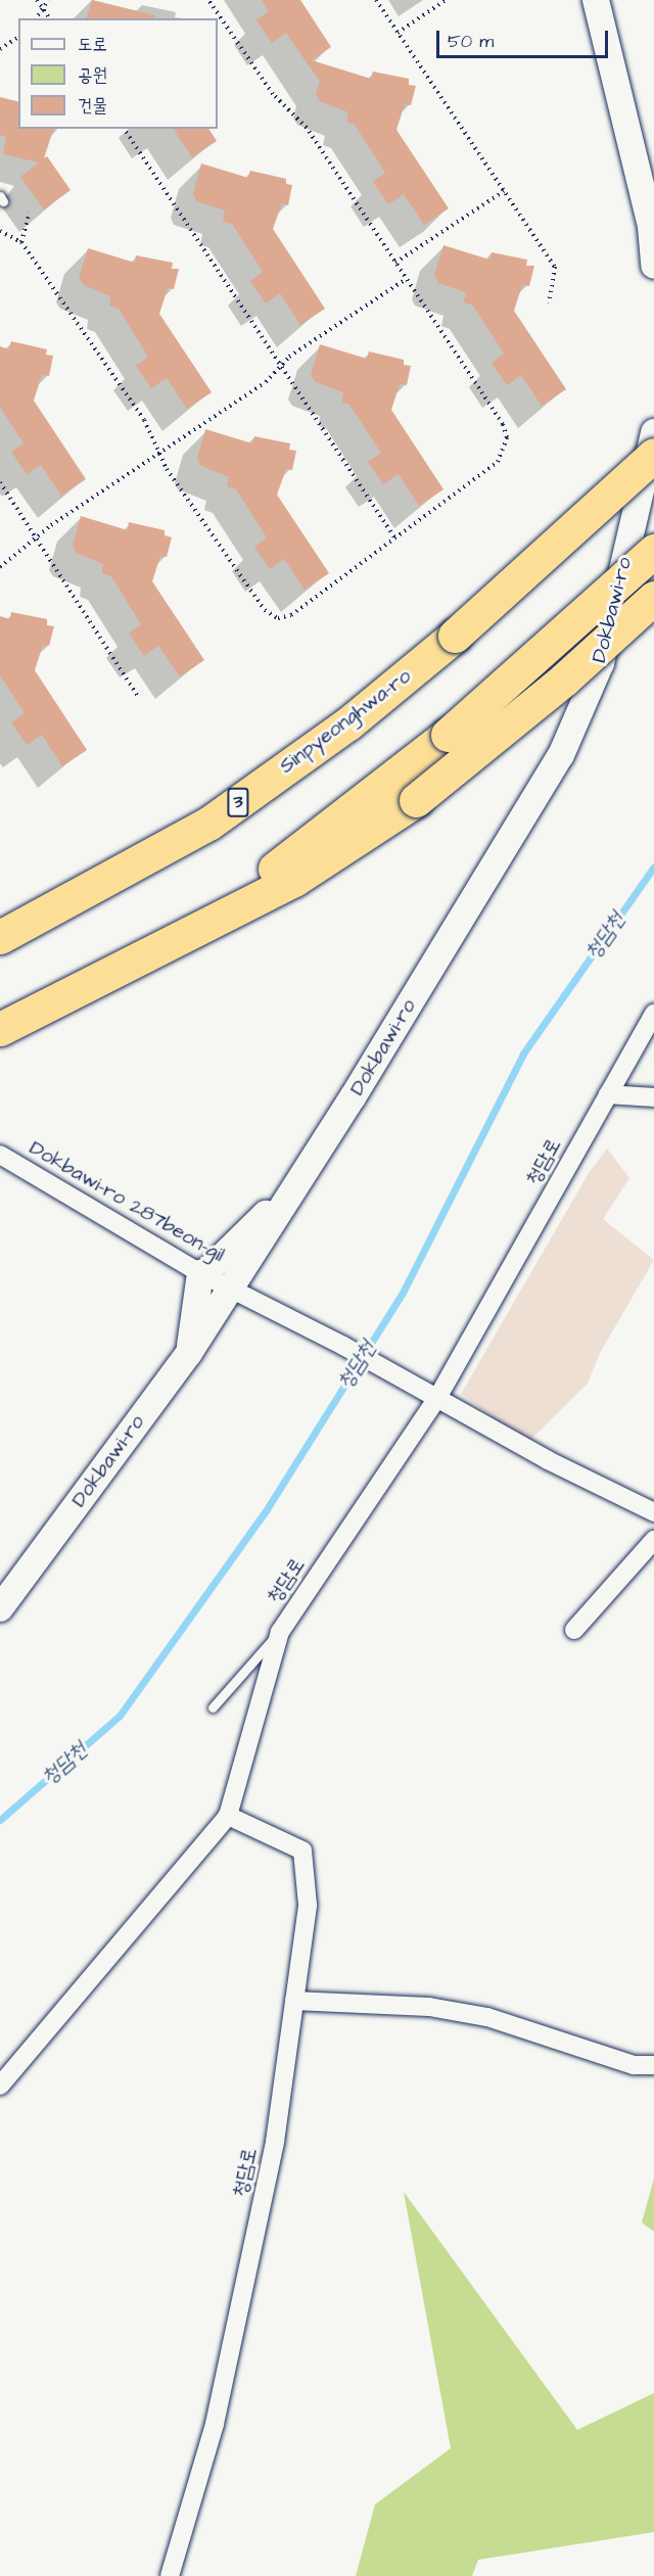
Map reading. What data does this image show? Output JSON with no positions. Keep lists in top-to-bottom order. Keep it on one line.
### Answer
{"streets":{"highway":["Sinpyeonghwa-ro","3"],"main road":["Dokbawi-ro"],"street":["청담로","Dokbawi-ro 287beon-gil"]},"crossings":[["Dokbawi-ro","Dokbawi-ro 287beon-gil"]],"water":["청담천"],"legend":["도로","공원","건물"],"scale_bar":"50 m"}
